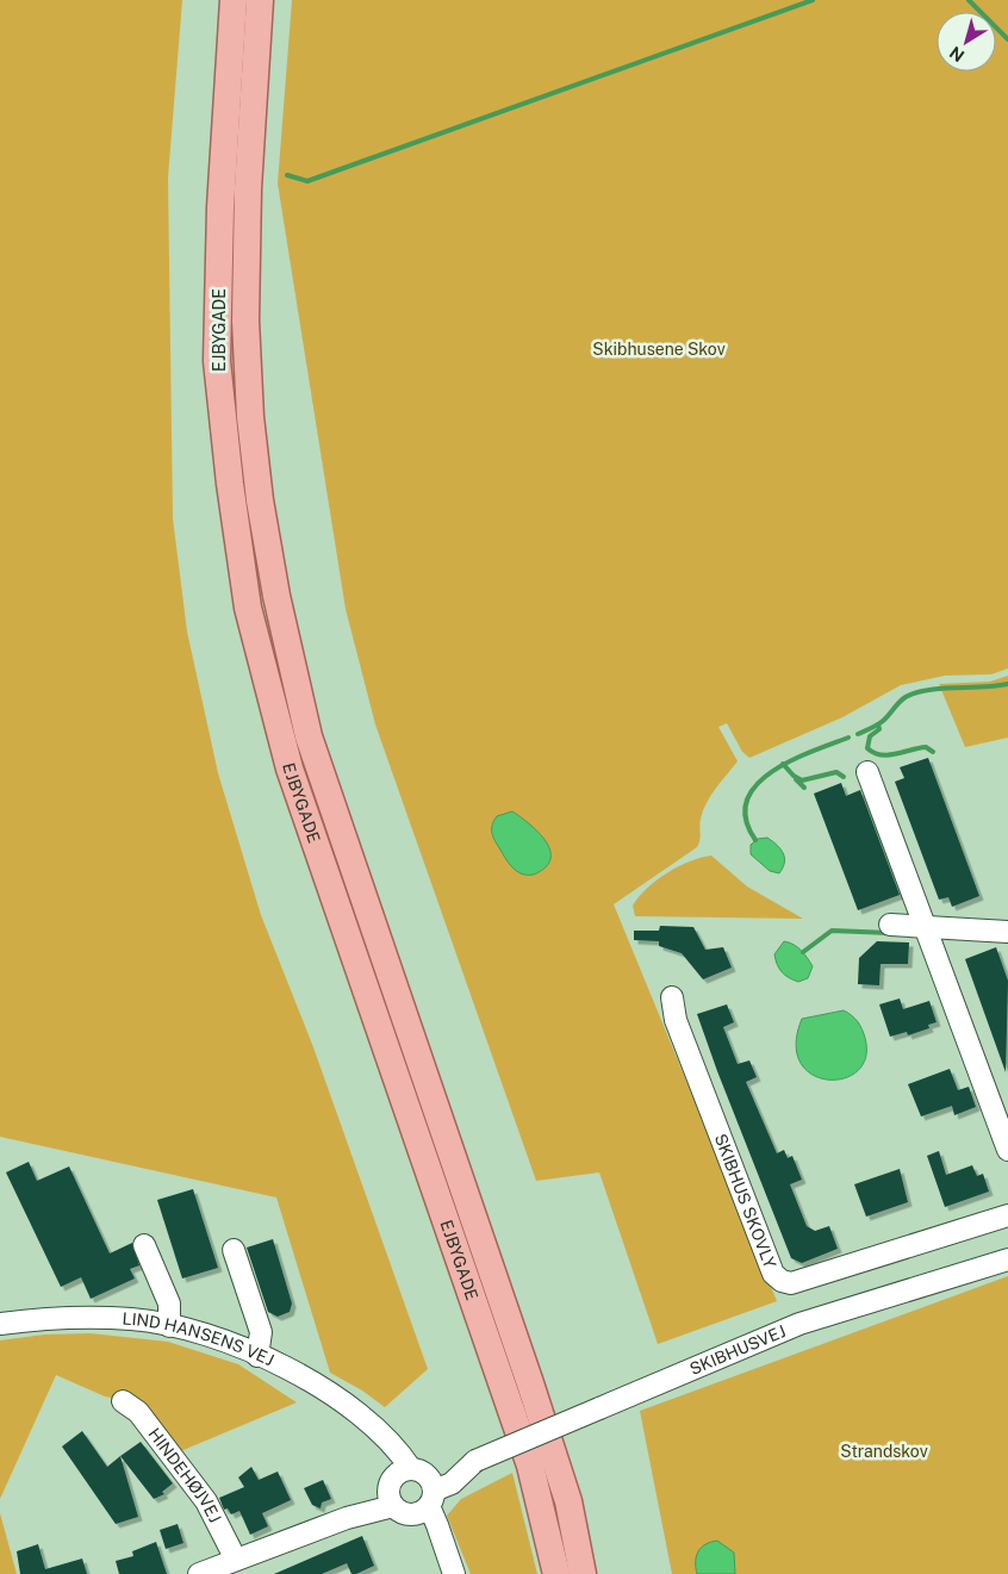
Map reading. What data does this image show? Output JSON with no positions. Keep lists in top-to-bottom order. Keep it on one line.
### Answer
{"streets":{"main road":["EJBYGADE"],"street":["SKIBHUS SKOVLY","LIND HANSENS VEJ","SKIBHUSVEJ","HINDEHØJVEJ"]},"crossings":[["LIND HANSENS VEJ","SKIBHUSVEJ"],["SKIBHUSVEJ","HINDEHØJVEJ"]],"parks":["Skibhusene Skov","Strandskov"],"north":"bottom left"}
